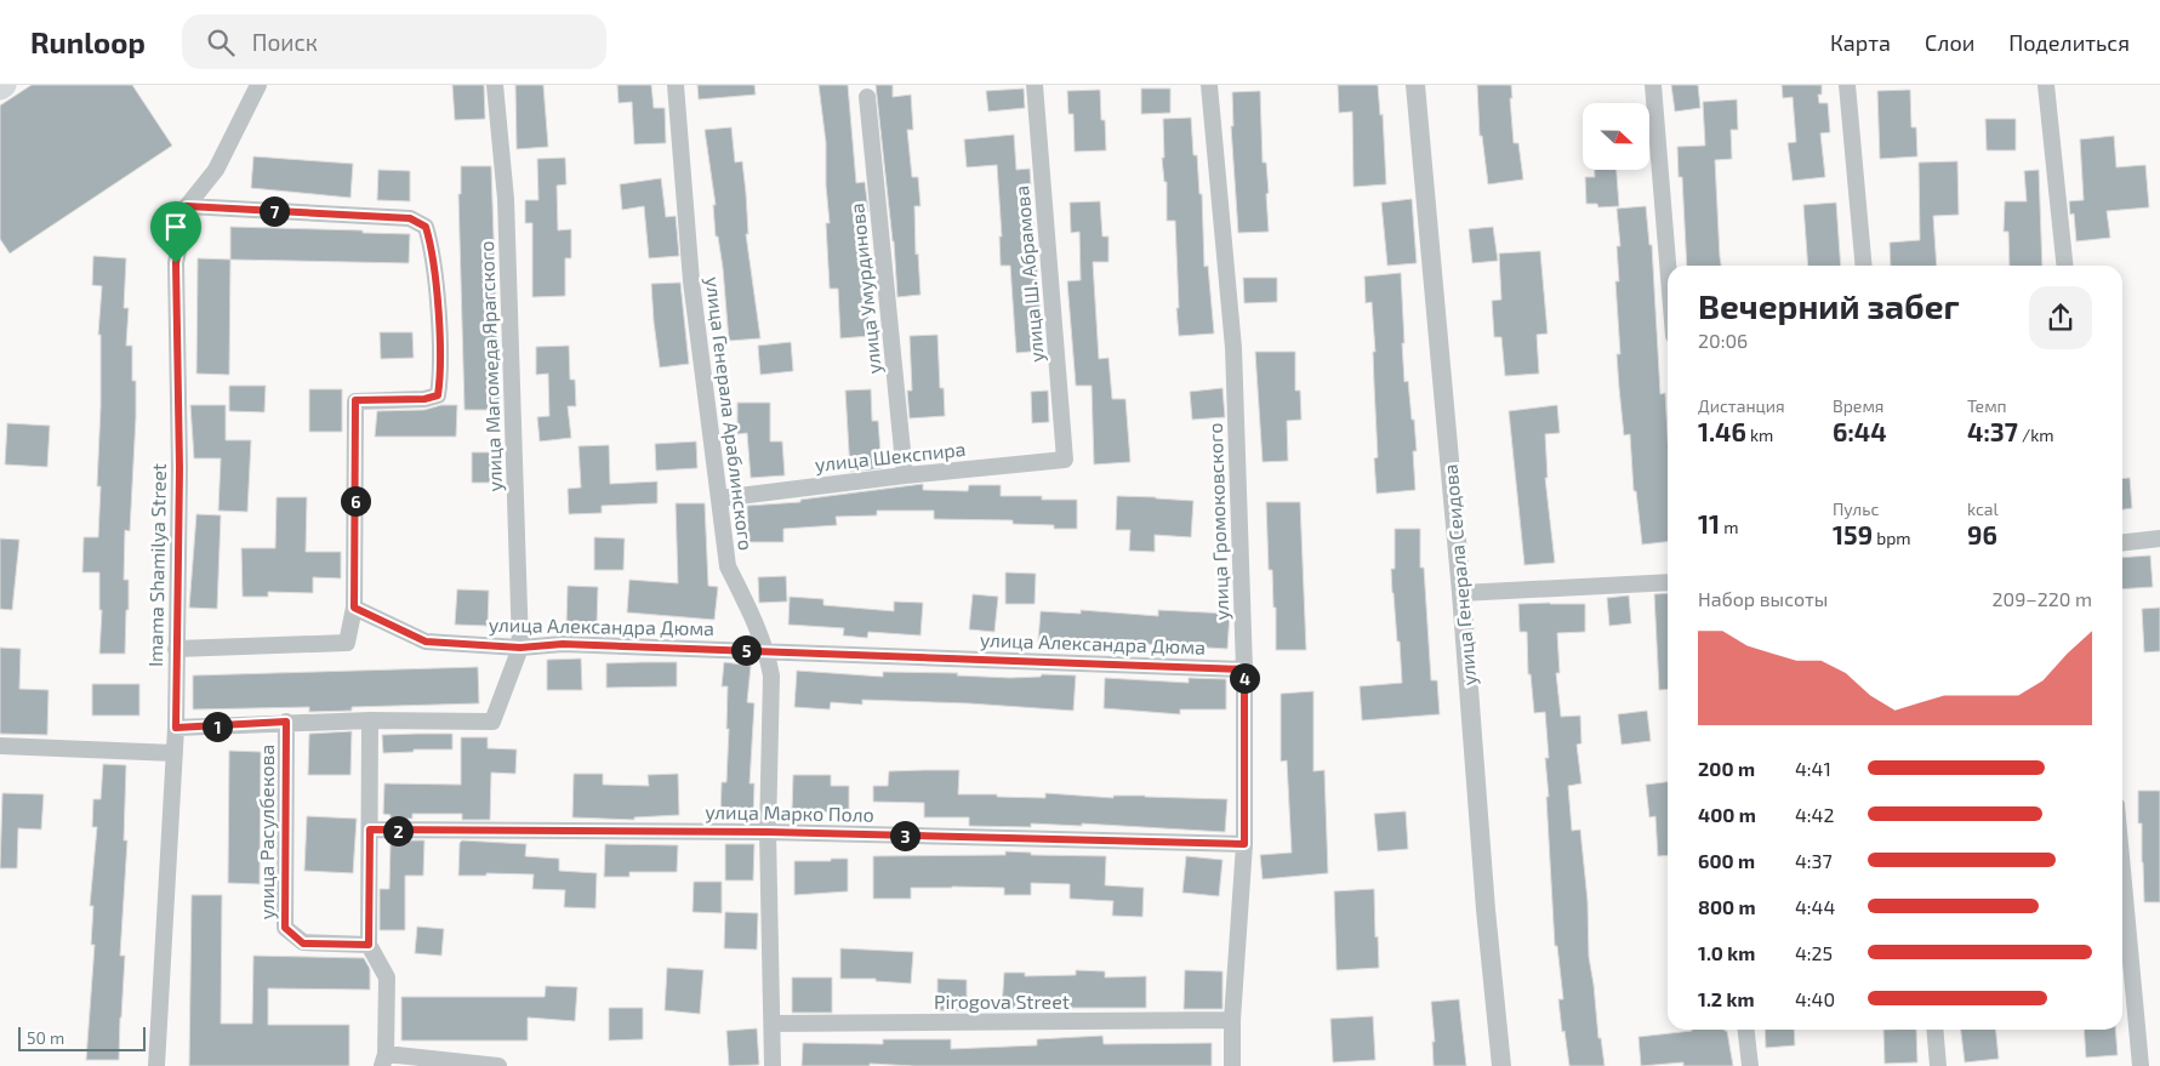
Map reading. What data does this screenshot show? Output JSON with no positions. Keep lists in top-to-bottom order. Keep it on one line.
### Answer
{"streets":{"street":["улица Ш. Абрамова","улица Умурдинова","улица Магомеда Ярагского","улица Генерала Араблинского","улица Шекспира","улица Громоковского","Imama Shamilya Street","улица Генерала Сеидова","улица Александра Дюма","улица Марко Поло","улица Расулбекова","Pirogova Street"]},"crossings":[["улица Ш. Абрамова","улица Шекспира"],["улица Умурдинова","улица Шекспира"],["улица Магомеда Ярагского","улица Александра Дюма"],["улица Генерала Араблинского","улица Шекспира"],["улица Генерала Араблинского","улица Александра Дюма"],["улица Генерала Араблинского","улица Марко Поло"],["улица Генерала Араблинского","Pirogova Street"],["улица Громоковского","улица Александра Дюма"],["улица Громоковского","улица Марко Поло"],["улица Громоковского","Pirogova Street"]],"scale_bar":"50 m","north":"right","page":{"header":"Runloop","search":"Поиск","nav":["Карта","Слои","Поделиться"],"pins":["7","6","5","4","1","2","3"],"heading":["Вечерний забег","20:06"],"stats":[["Дистанция","1.46 km"],["Время","6:44"],["Темп","4:37 /km"],["11 m"],["Пульс","159 bpm"],["kcal","96"]],"chart":["Набор высоты","209–220 m"],"list":[{"name":"200 m","note":"4:41"},{"name":"400 m","note":"4:42"},{"name":"600 m","note":"4:37"},{"name":"800 m","note":"4:44"},{"name":"1.0 km","note":"4:25"},{"name":"1.2 km","note":"4:40"}],"scale":"50 m"}}
